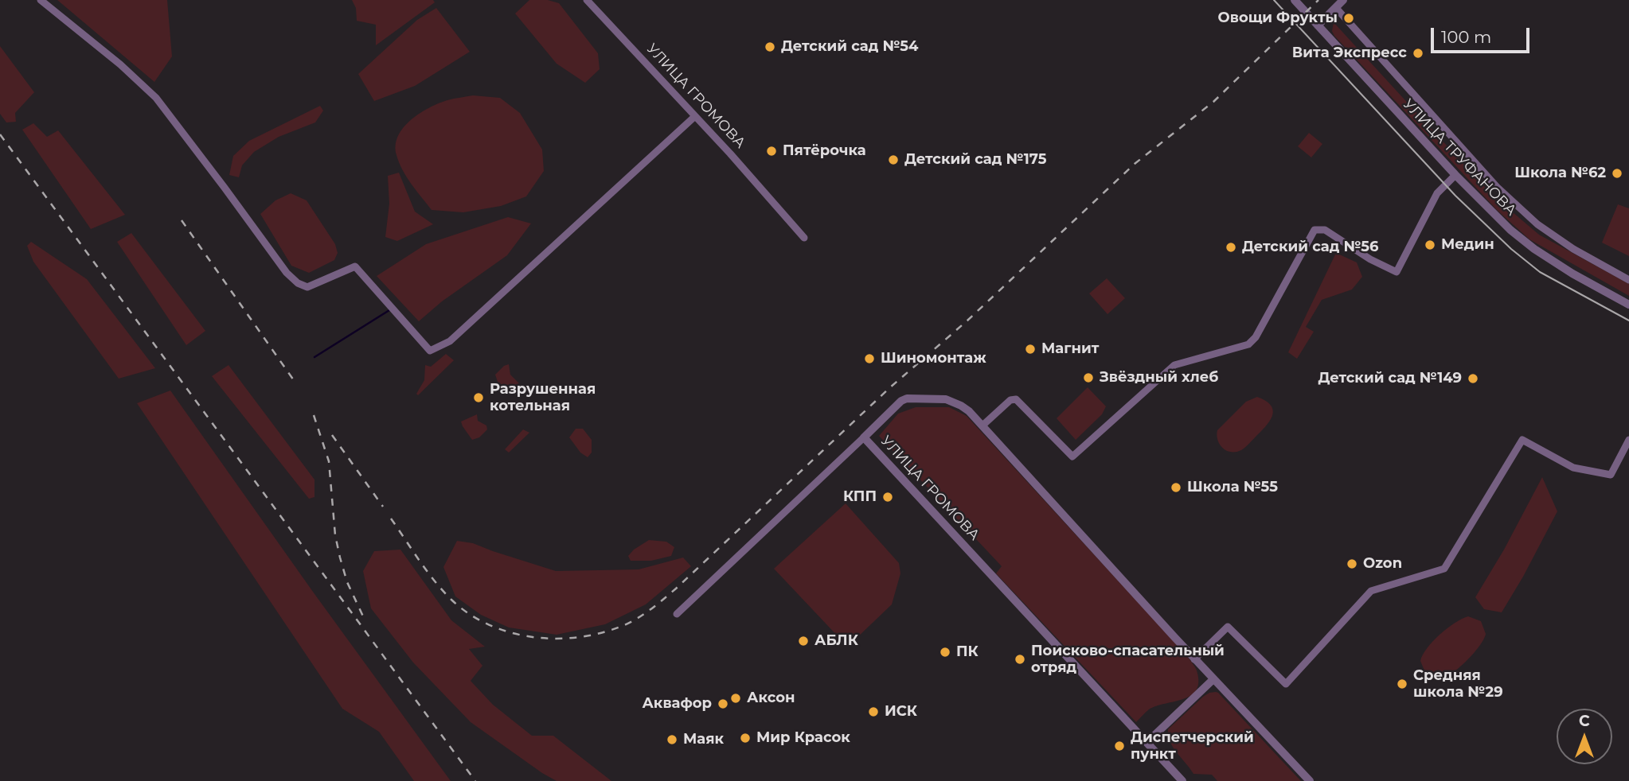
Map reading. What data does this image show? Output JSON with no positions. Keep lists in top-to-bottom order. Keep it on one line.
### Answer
{"streets":{"street":["УЛИЦА ГРОМОВА","УЛИЦА ТРУФАНОВА"]},"places":["Овощи Фрукты","Детский сад №54","Вита Экспресс","Пятёрочка","Детский сад №175","Школа №62","Медин","Детский сад №56","Магнит","Шиномонтаж","Звёздный хлеб","Детский сад №149","Разрушенная котельная","Школа №55","КПП","Ozon","АБЛК","ПК","Поисково-спасательный отряд","Средняя школа №29","Аксон","Аквафор","ИСК","Мир Красок","Маяк","Диспетчерский пункт"],"scale_bar":"100 m","north":"top"}
